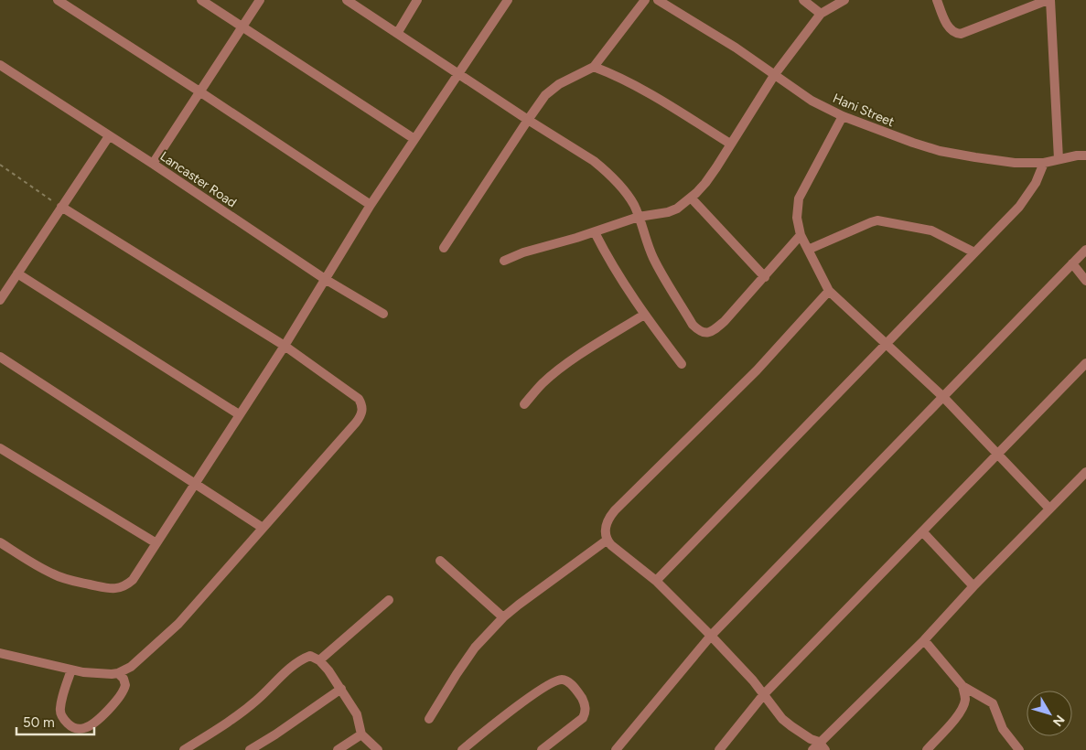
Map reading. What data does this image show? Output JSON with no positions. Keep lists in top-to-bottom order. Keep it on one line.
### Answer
{"streets":{"street":["Hani Street","Lancaster Road"]},"scale_bar":"50 m","north":"bottom right"}
